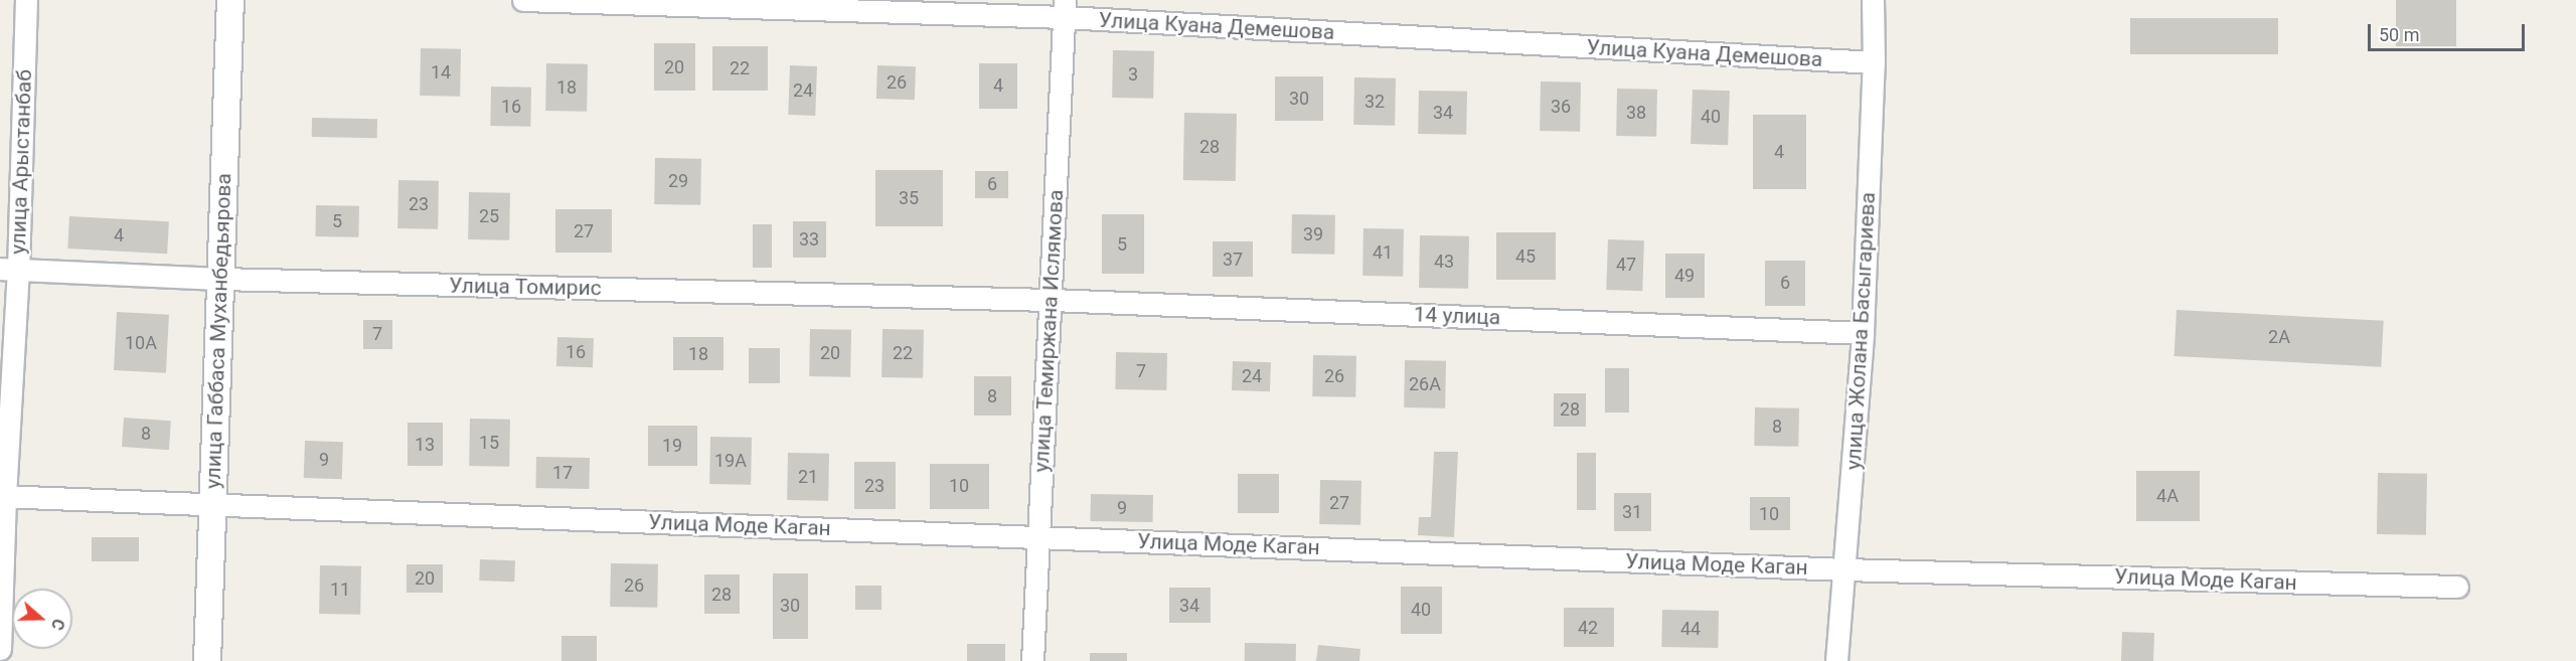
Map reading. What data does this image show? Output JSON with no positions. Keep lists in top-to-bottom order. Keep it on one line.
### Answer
{"streets":{"street":["Улица Куана Демешова","улица Арыстанбаб","Улица Томирис","14 улица","улица Габбаса Муханбедьярова","улица Темиржана Ислямова","улица Жолана Басыгариева","Улица Моде Каган"]},"crossings":[["Улица Куана Демешова","улица Темиржана Ислямова"],["Улица Куана Демешова","улица Жолана Басыгариева"],["улица Арыстанбаб","Улица Томирис"],["улица Арыстанбаб","Улица Моде Каган"],["Улица Томирис","14 улица"],["Улица Томирис","улица Габбаса Муханбедьярова"],["Улица Томирис","улица Темиржана Ислямова"],["14 улица","улица Темиржана Ислямова"],["14 улица","улица Жолана Басыгариева"],["улица Габбаса Муханбедьярова","Улица Моде Каган"],["улица Темиржана Ислямова","Улица Моде Каган"],["улица Жолана Басыгариева","Улица Моде Каган"]],"house_numbers":["20","22","14","3","26","4","18","24","30","32","16","36","34","38","40","28","4","29","6","35","23","25","5","27","39","4","33","5","41","45","37","43","47","49","6","7","2А","10А","16","20","22","18","7","24","26","26А","8","28","8","8","15","13","19","9","19А","17","21","23","10","4А","27","9","31","10","20","26","11","28","30","34","40","42","44"],"scale_bar":"50 m","north":"right"}
